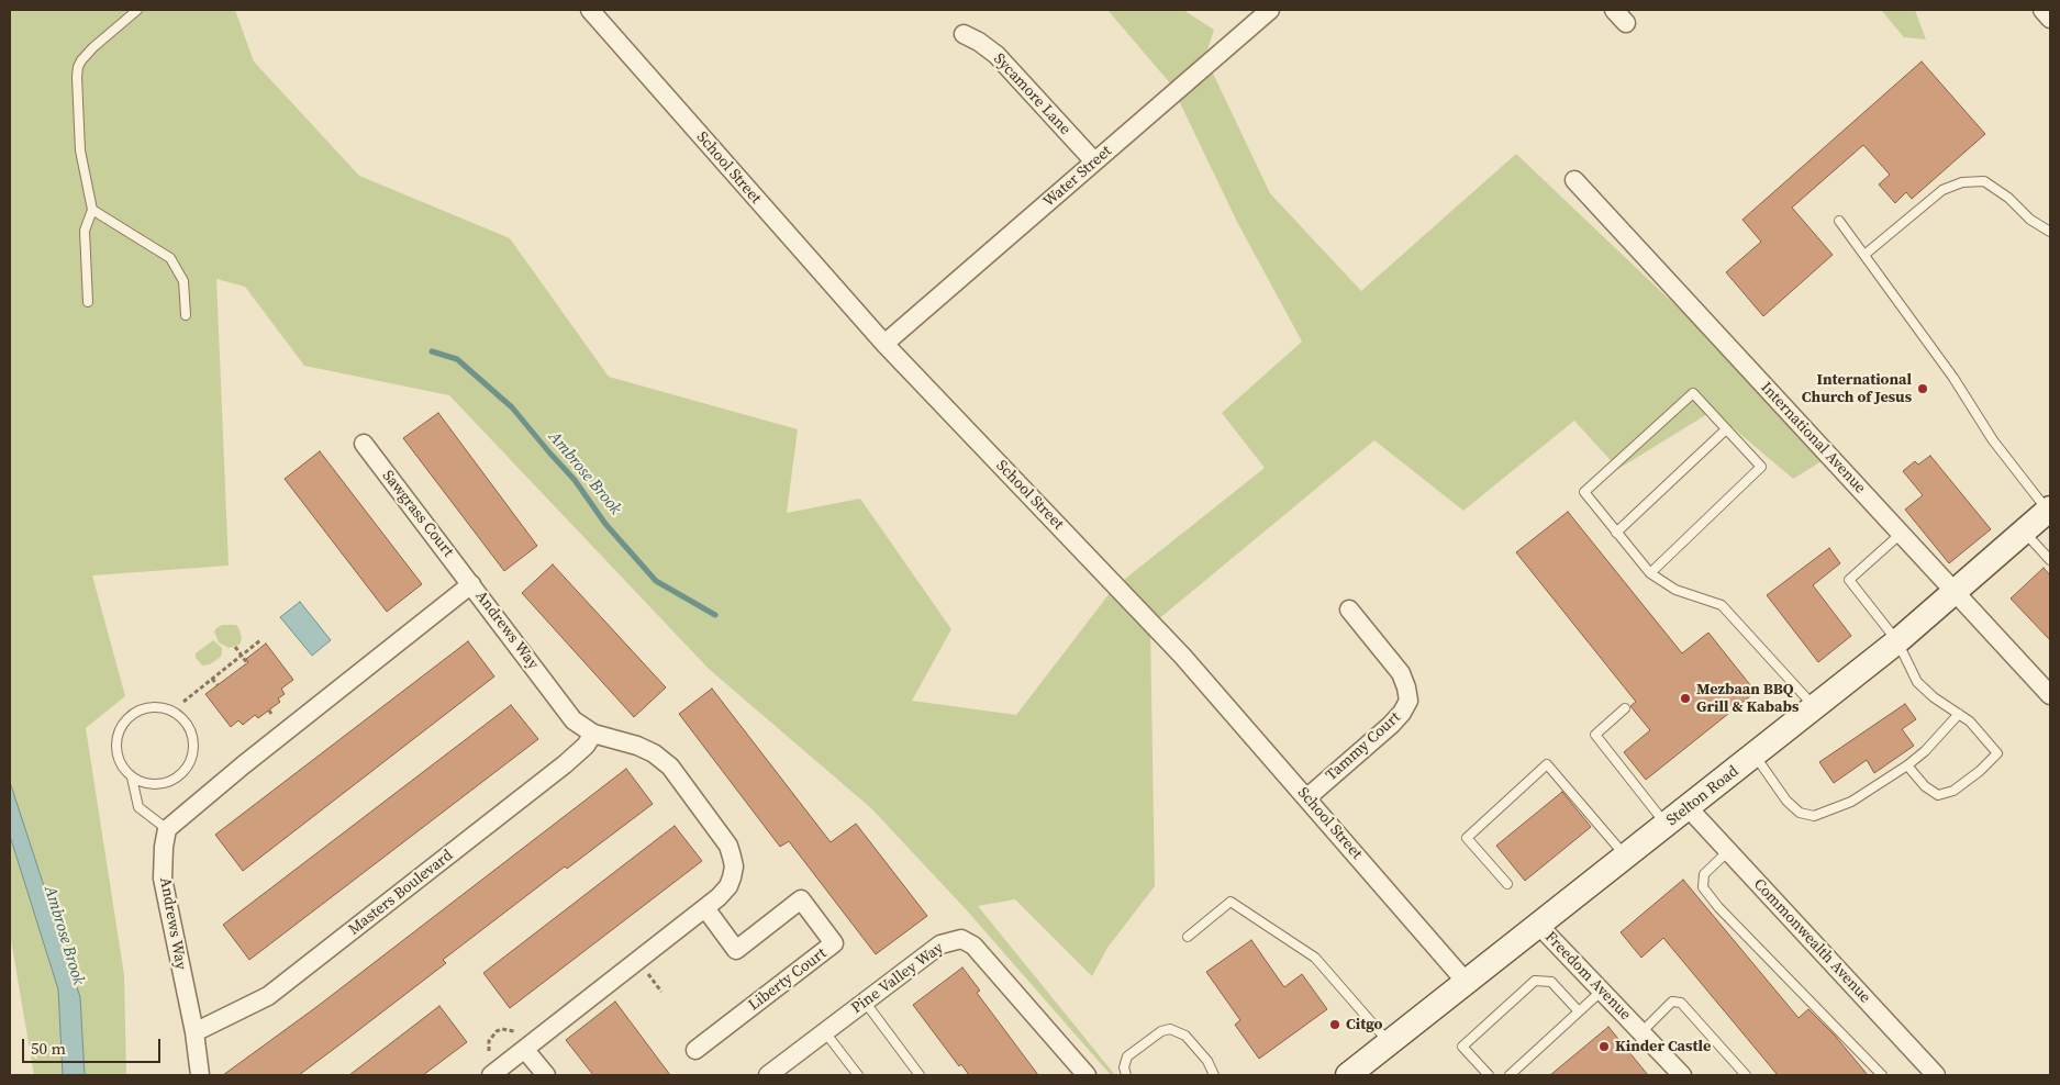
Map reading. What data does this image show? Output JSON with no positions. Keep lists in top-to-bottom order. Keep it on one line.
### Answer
{"streets":{"main road":["Stelton Road"],"street":["Sycamore Lane","School Street","Water Street","International Avenue","Sawgrass Court","Andrews Way","Tammy Court","Masters Boulevard","Commonwealth Avenue","Freedom Avenue","Pine Valley Way","Liberty Court"]},"crossings":[["Sycamore Lane","Water Street"],["School Street","Water Street"],["School Street","Tammy Court"],["School Street","Stelton Road"],["International Avenue","Stelton Road"],["Sawgrass Court","Andrews Way"],["Andrews Way","Masters Boulevard"],["Andrews Way","Liberty Court"],["Stelton Road","Commonwealth Avenue"],["Stelton Road","Freedom Avenue"]],"water":["Ambrose Brook"],"places":["International Church of Jesus","Mezbaan BBQ Grill & Kababs","Citgo","Kinder Castle"],"scale_bar":"50 m"}
